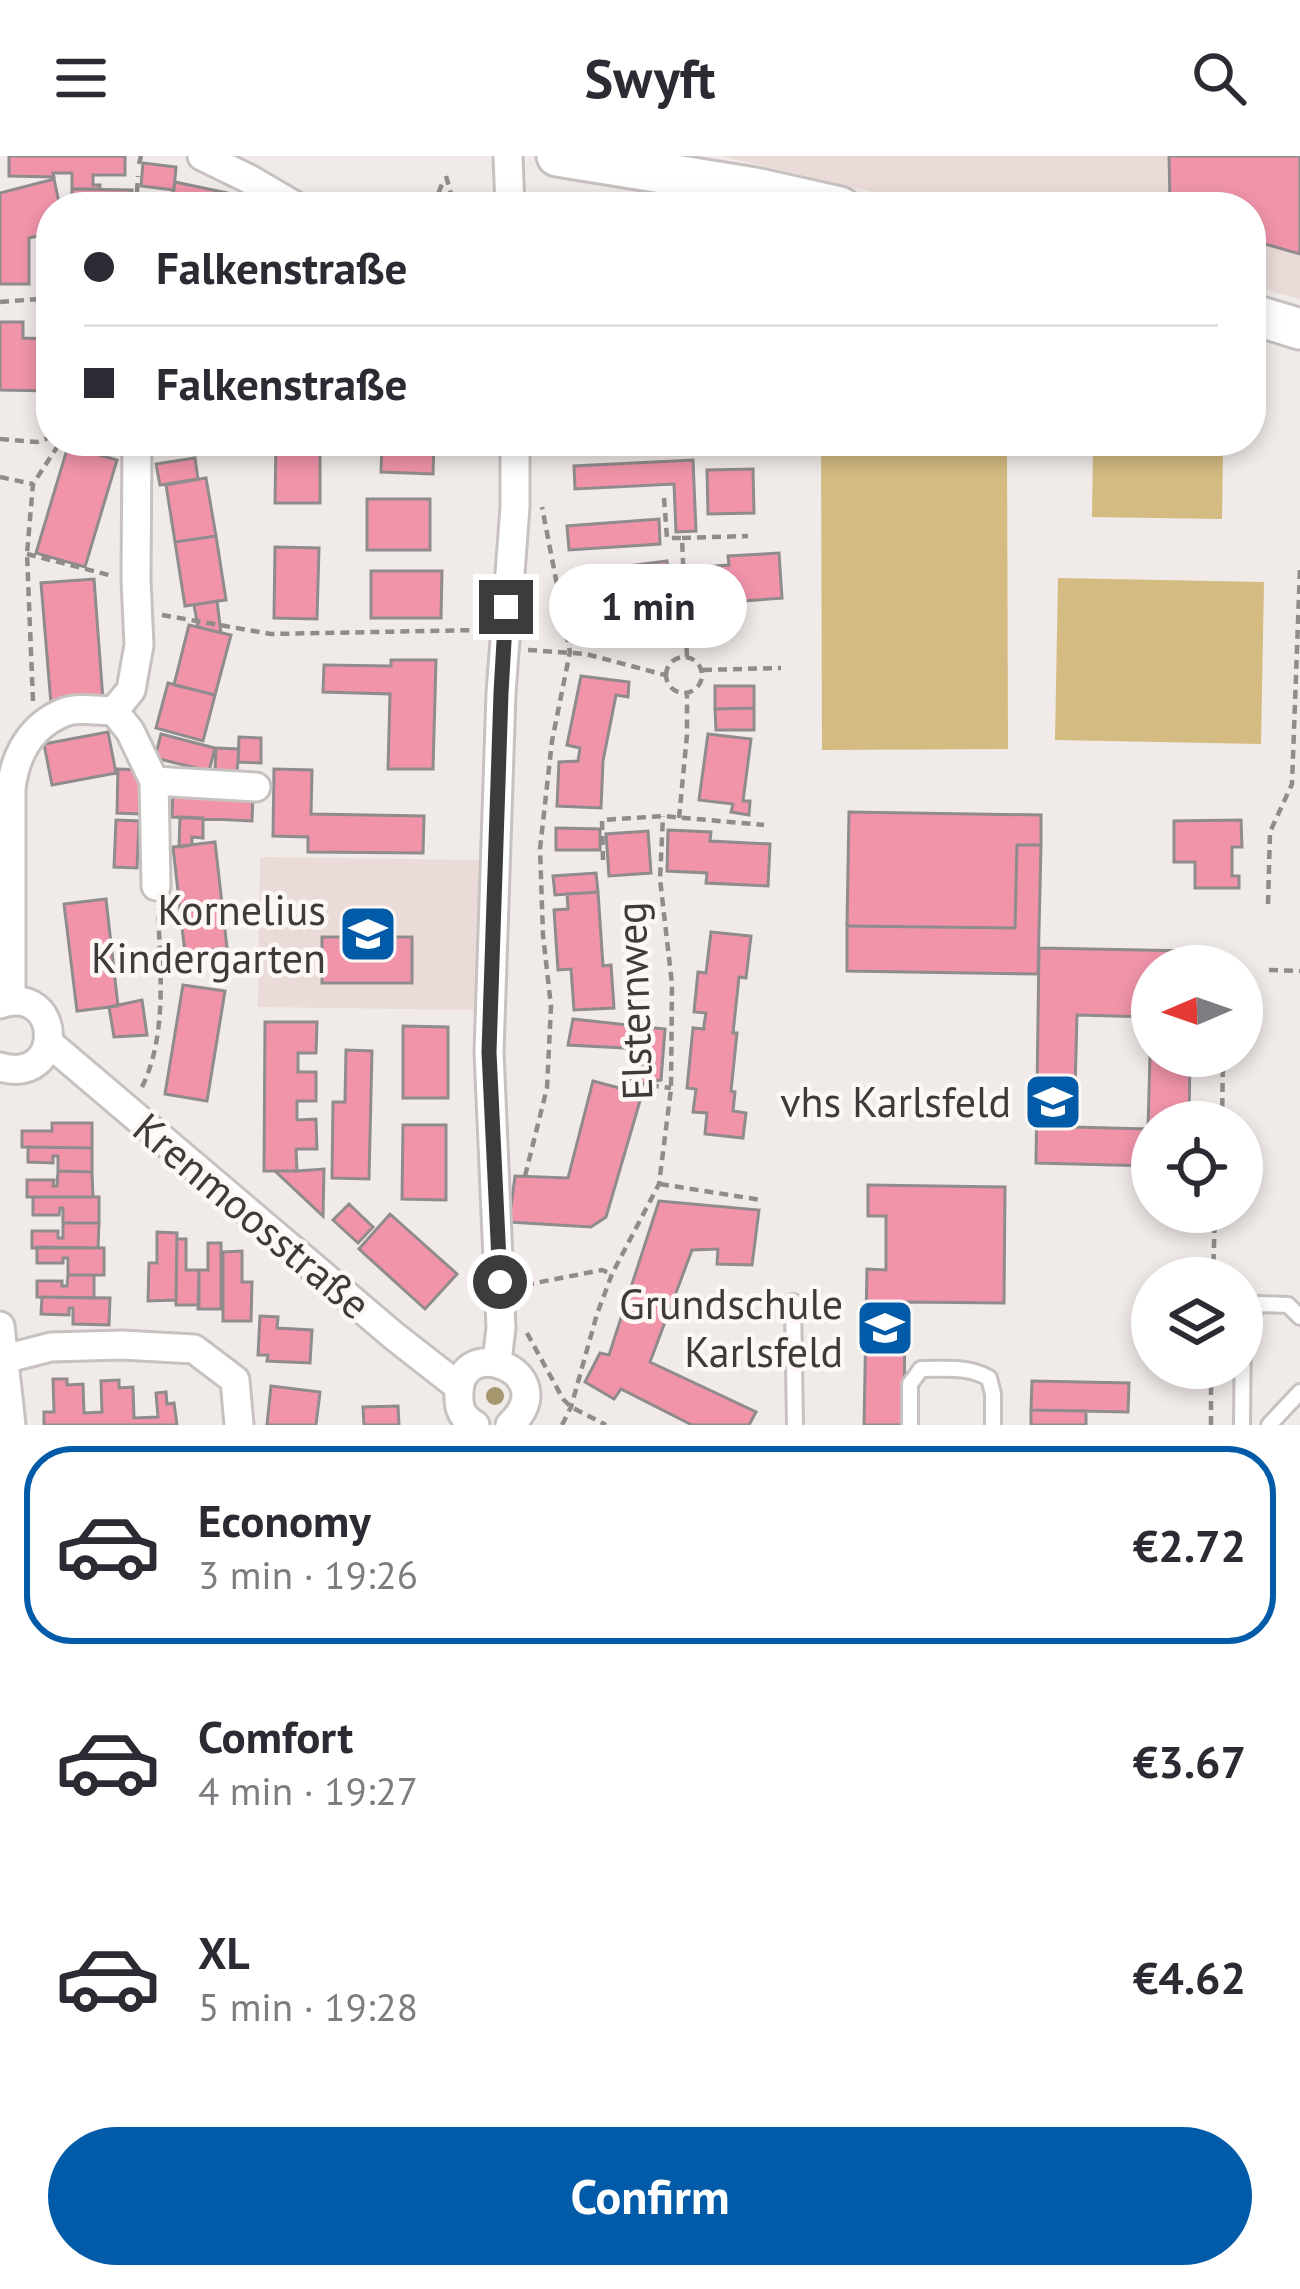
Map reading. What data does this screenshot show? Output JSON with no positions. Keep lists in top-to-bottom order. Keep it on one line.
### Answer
{"streets":{"street":["Krenmoosstraße"],"path":["Elsternweg"]},"places":{"school or university":["Kornelius Kindergarten","vhs Karlsfeld","Grundschule Karlsfeld"]},"north":"left","page":{"header":"Swyft","banner":["Falkenstraße","Falkenstraße"],"bubble":"1 min","list":[{"name":"Economy","note":"3 min · 19:26","value":"€2.72"},{"name":"Comfort","note":"4 min · 19:27","value":"€3.67"},{"name":"XL","note":"5 min · 19:28","value":"€4.62"}],"buttons":"Confirm"}}
